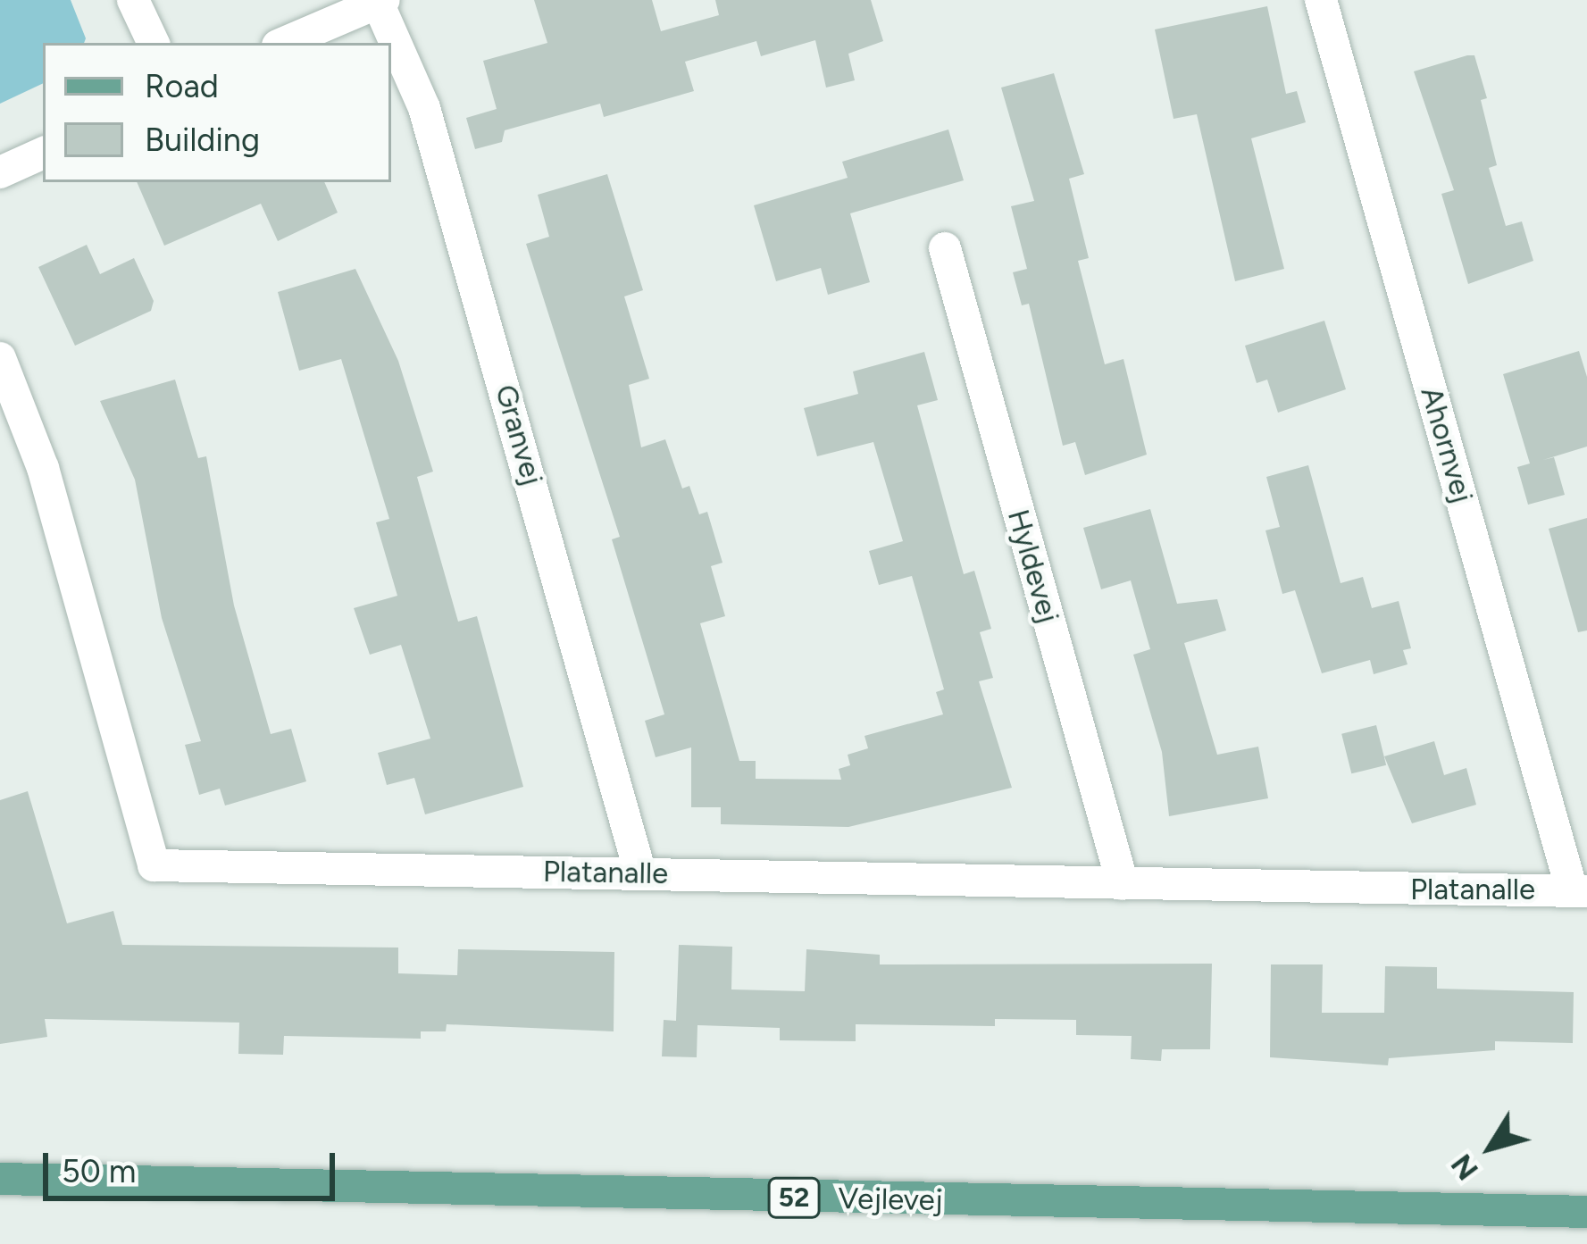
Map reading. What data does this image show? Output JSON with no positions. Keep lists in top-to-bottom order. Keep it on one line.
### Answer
{"streets":{"main road":["52","Vejlevej"],"street":["Granvej","Ahornvej","Hyldevej","Platanalle"]},"crossings":[["Granvej","Platanalle"],["Ahornvej","Platanalle"],["Hyldevej","Platanalle"]],"legend":["Road","Building"],"scale_bar":"50 m","north":"bottom left"}
